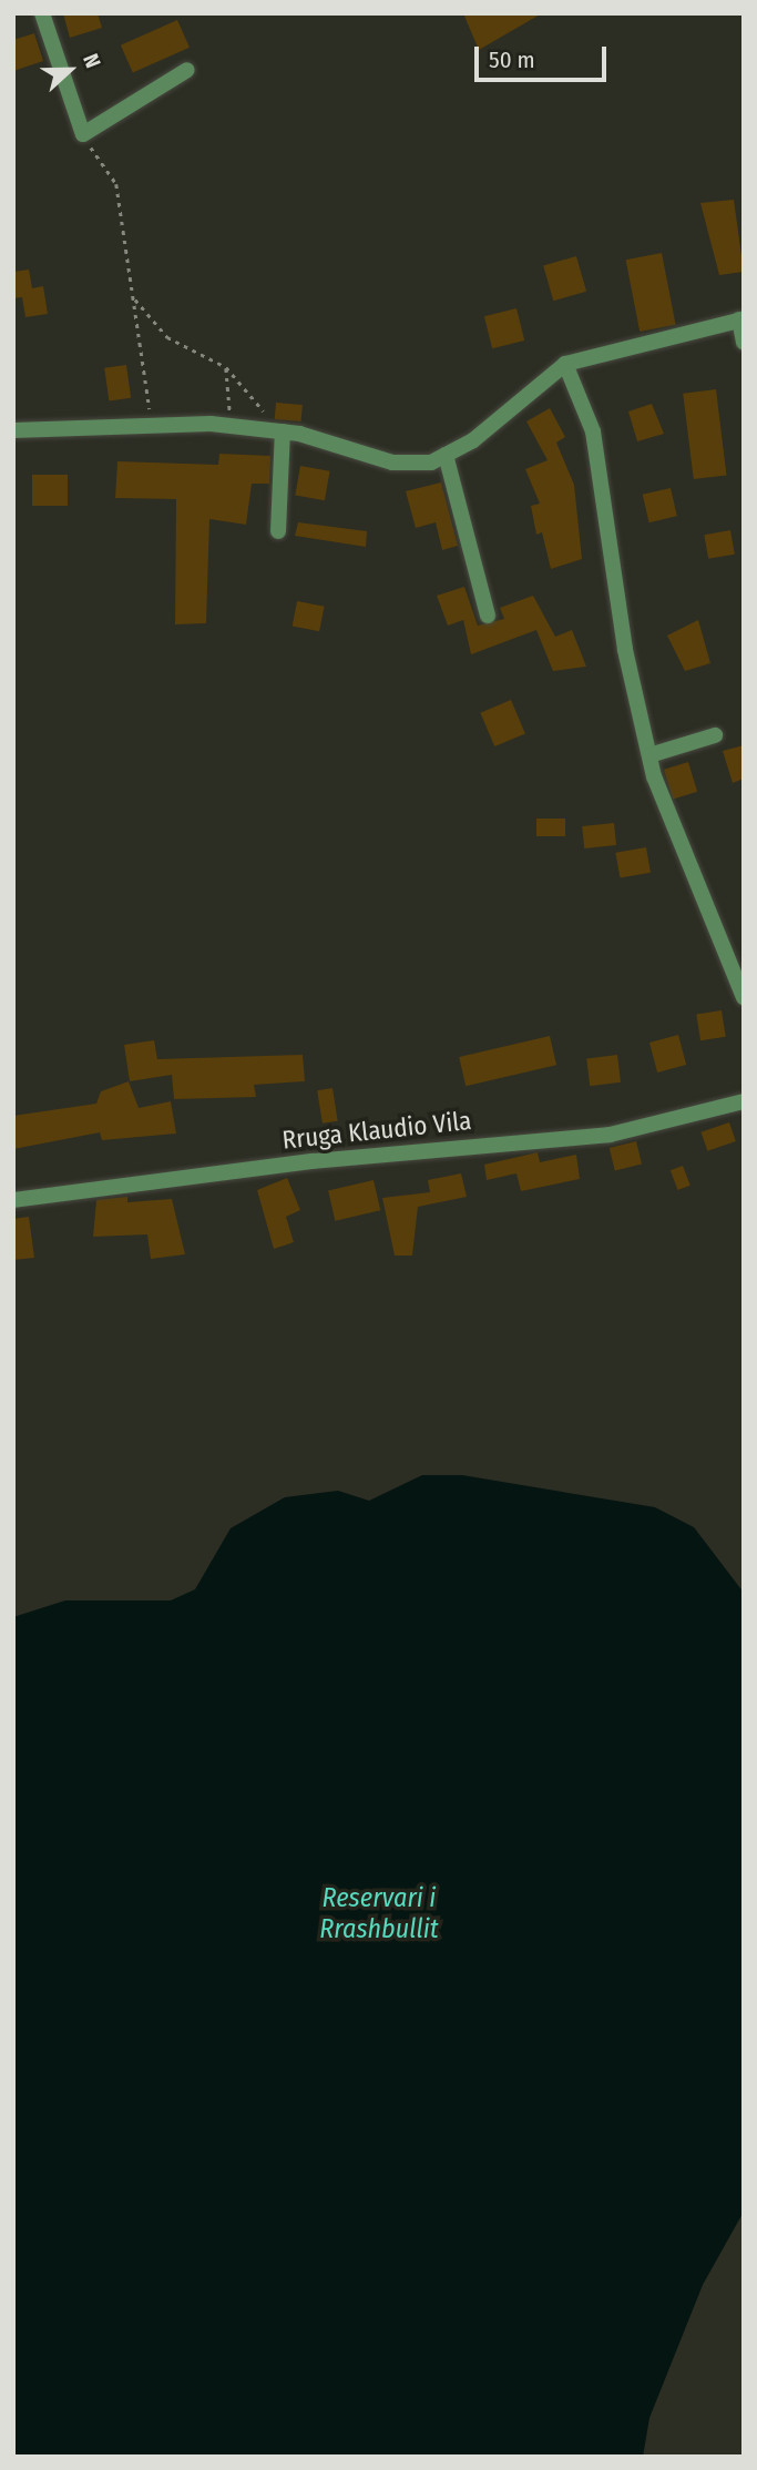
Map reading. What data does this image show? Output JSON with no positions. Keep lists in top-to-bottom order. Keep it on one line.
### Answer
{"streets":{"street":["Rruga Klaudio Vila"]},"water":["Reservari i Rrashbullit"],"scale_bar":"50 m","north":"right"}
